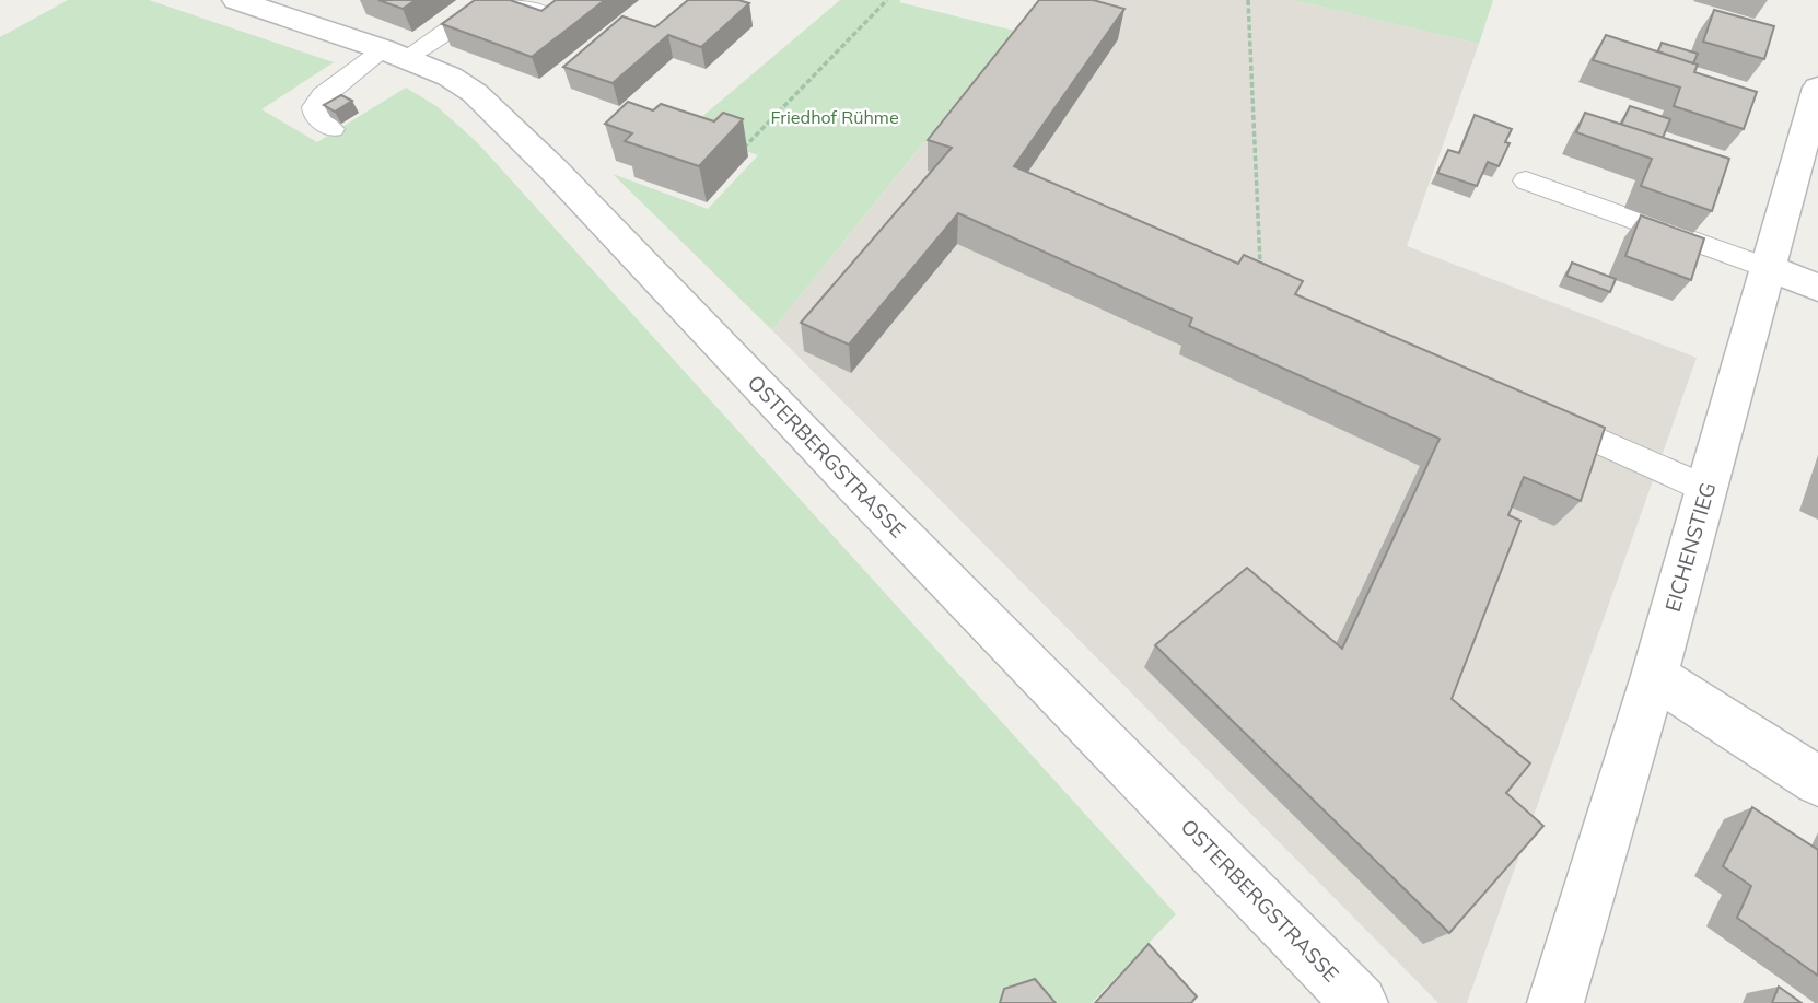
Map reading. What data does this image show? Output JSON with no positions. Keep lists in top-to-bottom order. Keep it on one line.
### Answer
{"streets":{"street":["OSTERBERGSTRASSE","EICHENSTIEG"]},"parks":["Friedhof Rühme"]}
